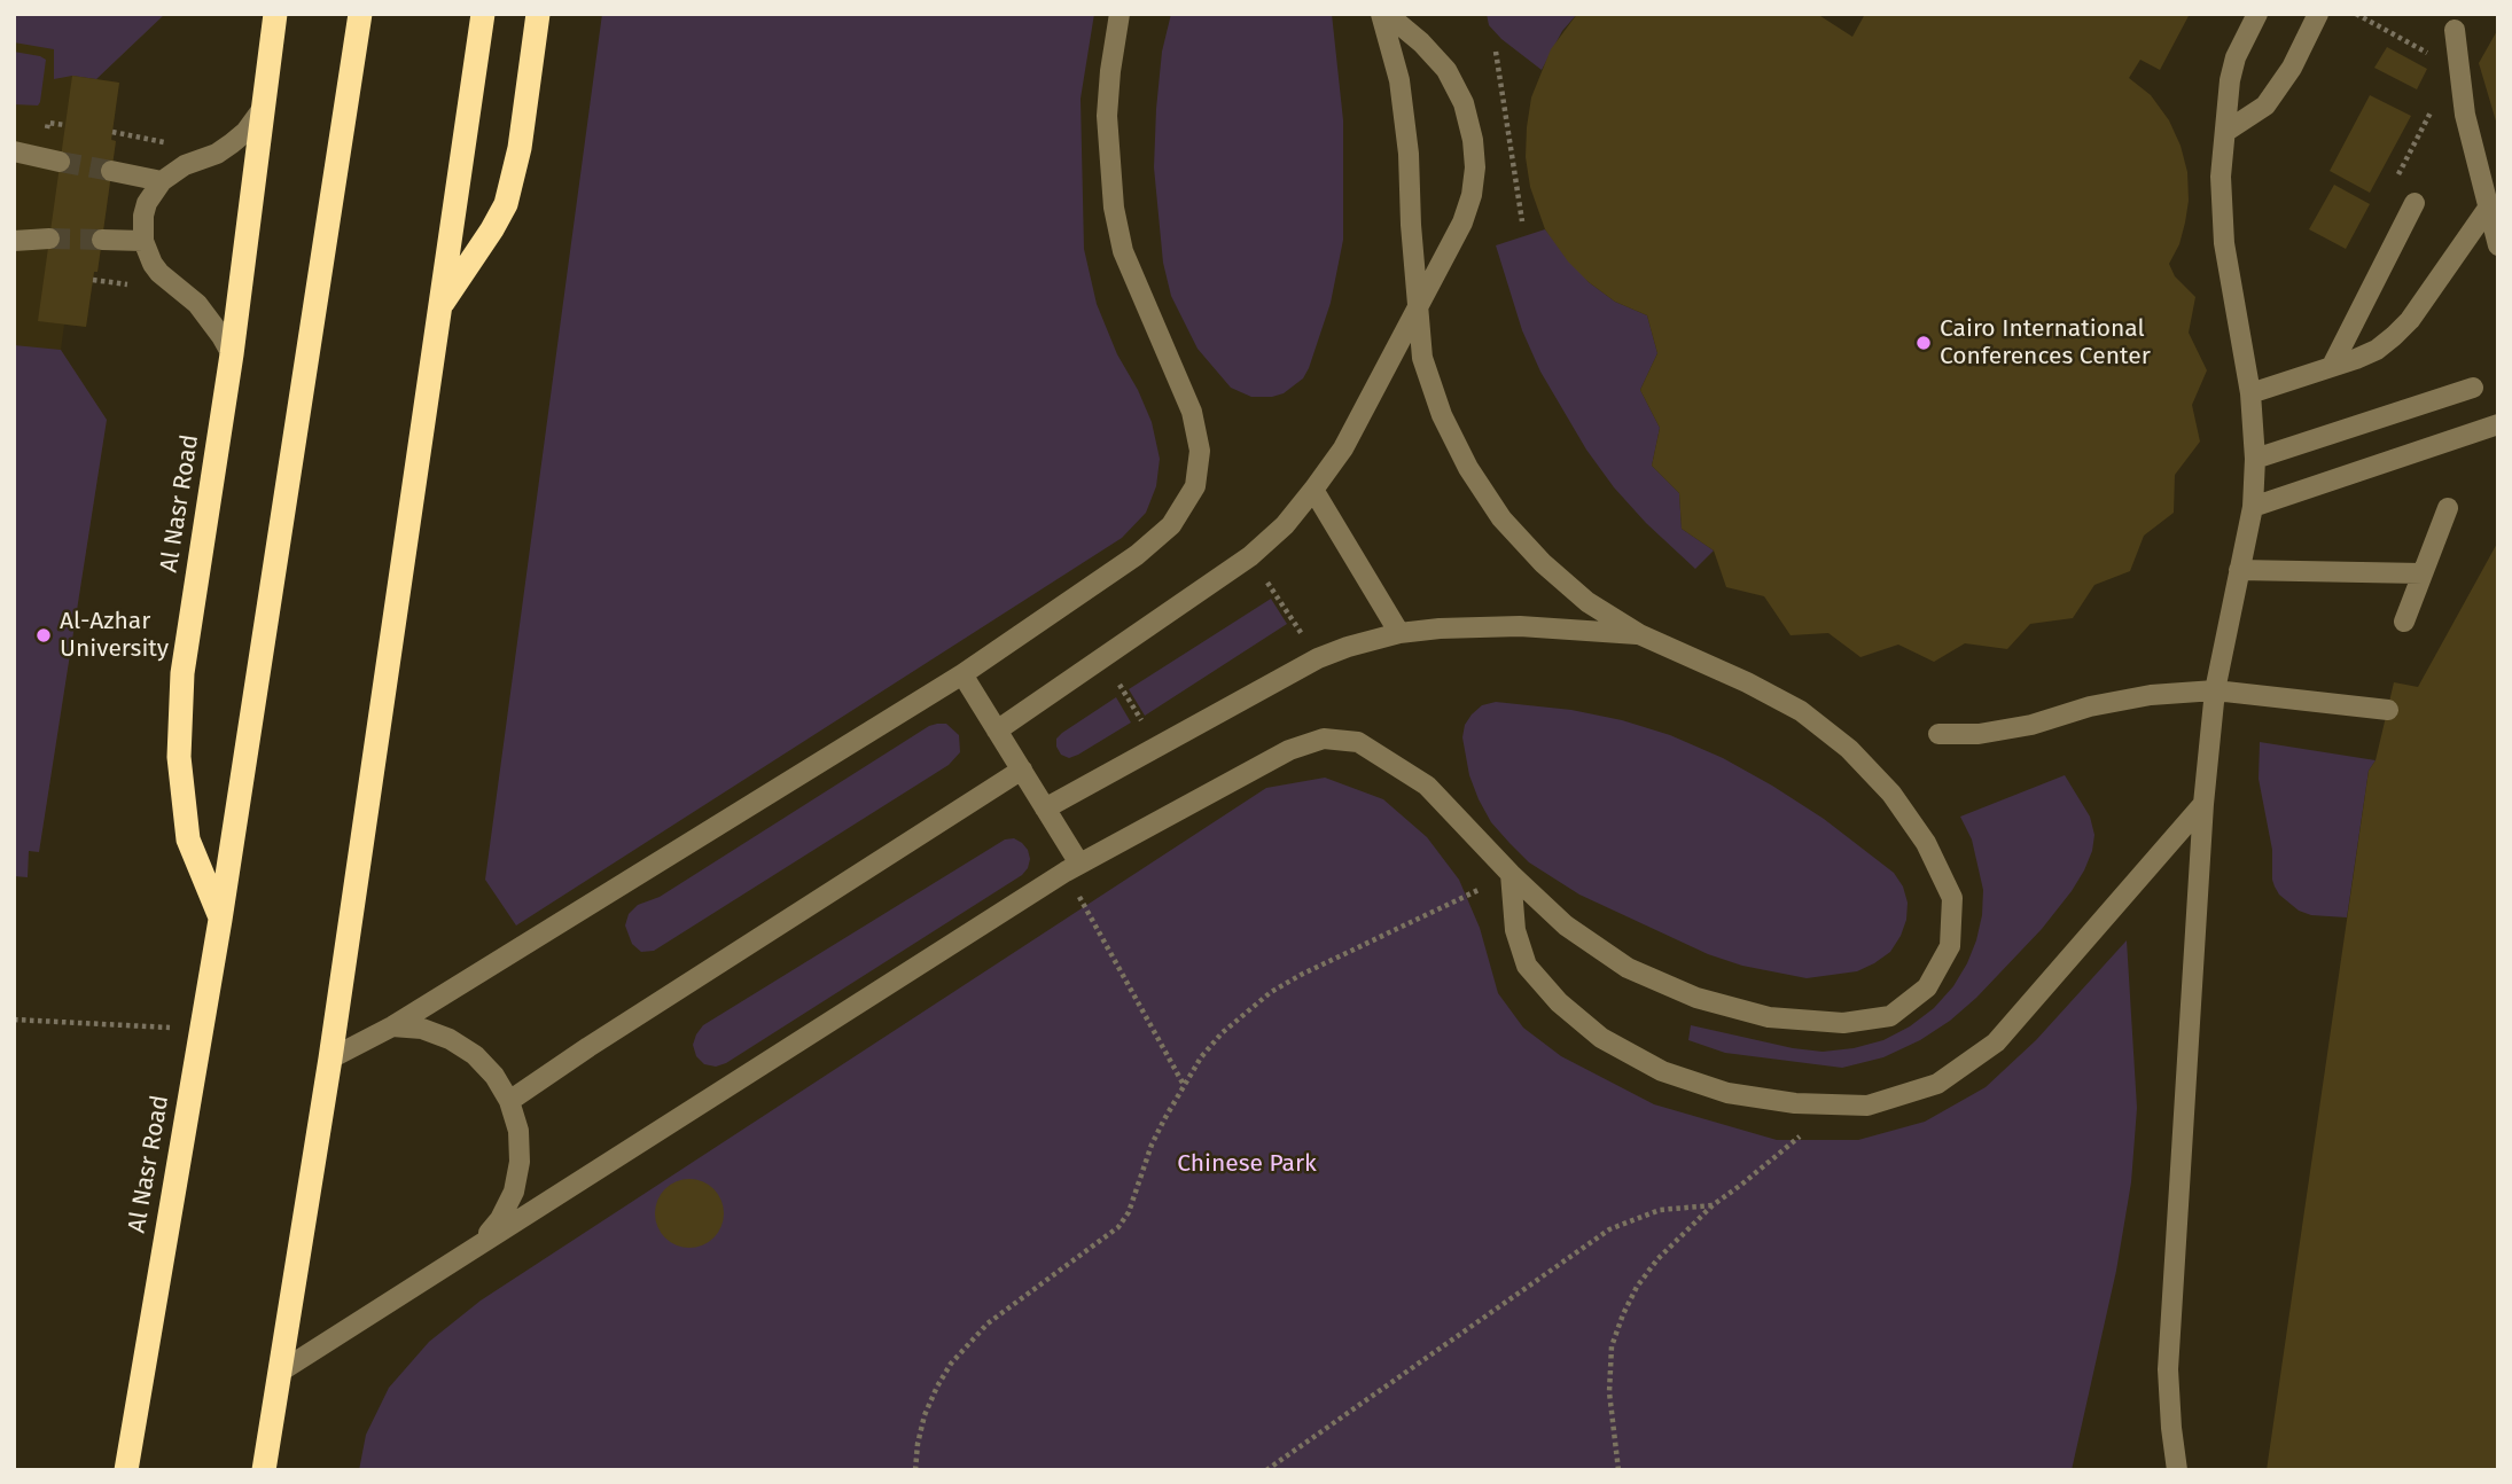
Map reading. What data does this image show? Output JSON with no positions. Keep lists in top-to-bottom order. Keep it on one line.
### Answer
{"streets":{"highway":["Al Nasr Road"]},"parks":["Chinese Park"],"places":["Cairo International Conferences Center","Al-Azhar University"]}
